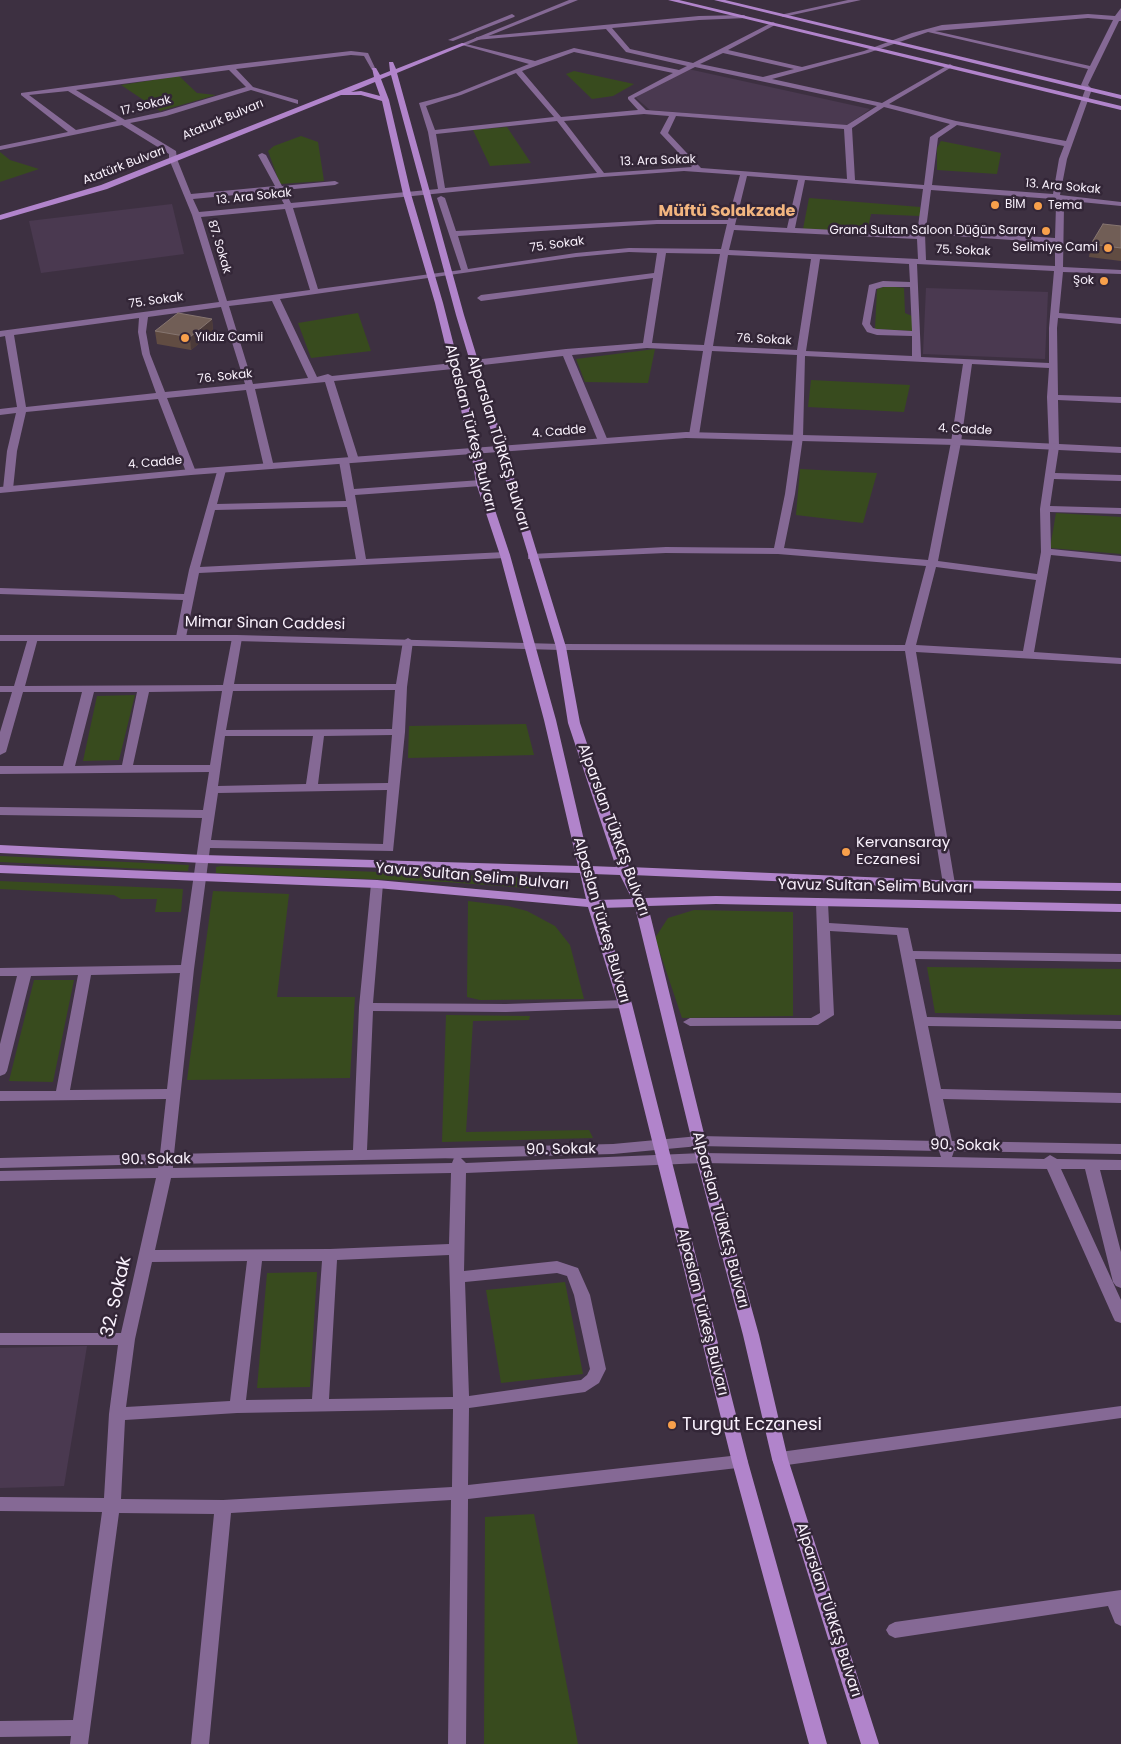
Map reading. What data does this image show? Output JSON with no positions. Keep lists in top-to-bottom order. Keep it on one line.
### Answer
{"streets":{"main road":["Ataturk Bulvarı","Atatürk Bulvarı","Alpaslan Türkeş Bulvarı","Alparslan TÜRKEŞ Bulvarı","Yavuz Sultan Selim Bulvarı"],"street":["17. Sokak","13. Ara Sokak","75. Sokak","87. Sokak","76. Sokak","4. Cadde","Mimar Sinan Caddesi","90. Sokak","32. Sokak"]},"crossings":[["Ataturk Bulvarı","Atatürk Bulvarı"],["Ataturk Bulvarı","87. Sokak"],["13. Ara Sokak","87. Sokak"],["13. Ara Sokak","Alpaslan Türkeş Bulvarı"],["13. Ara Sokak","Alparslan TÜRKEŞ Bulvarı"],["Atatürk Bulvarı","87. Sokak"],["Atatürk Bulvarı","Alpaslan Türkeş Bulvarı"],["Atatürk Bulvarı","Alparslan TÜRKEŞ Bulvarı"],["75. Sokak","87. Sokak"],["75. Sokak","Alpaslan Türkeş Bulvarı"],["75. Sokak","Alparslan TÜRKEŞ Bulvarı"],["87. Sokak","76. Sokak"],["87. Sokak","4. Cadde"],["76. Sokak","Alpaslan Türkeş Bulvarı"],["76. Sokak","Alparslan TÜRKEŞ Bulvarı"],["Alpaslan Türkeş Bulvarı","4. Cadde"],["Alpaslan Türkeş Bulvarı","Mimar Sinan Caddesi"],["Alpaslan Türkeş Bulvarı","Yavuz Sultan Selim Bulvarı"],["Alpaslan Türkeş Bulvarı","90. Sokak"],["4. Cadde","Alparslan TÜRKEŞ Bulvarı"],["Alparslan TÜRKEŞ Bulvarı","Mimar Sinan Caddesi"],["Alparslan TÜRKEŞ Bulvarı","Yavuz Sultan Selim Bulvarı"],["Alparslan TÜRKEŞ Bulvarı","90. Sokak"],["Mimar Sinan Caddesi","32. Sokak"],["Yavuz Sultan Selim Bulvarı","32. Sokak"],["90. Sokak","32. Sokak"]],"districts":["Müftü Solakzade"],"places":["BİM","Tema","Grand Sultan Saloon Düğün Sarayı","Selimiye Cami","Şok","Yıldız Camii","Kervansaray Eczanesi","Turgut Eczanesi"]}
